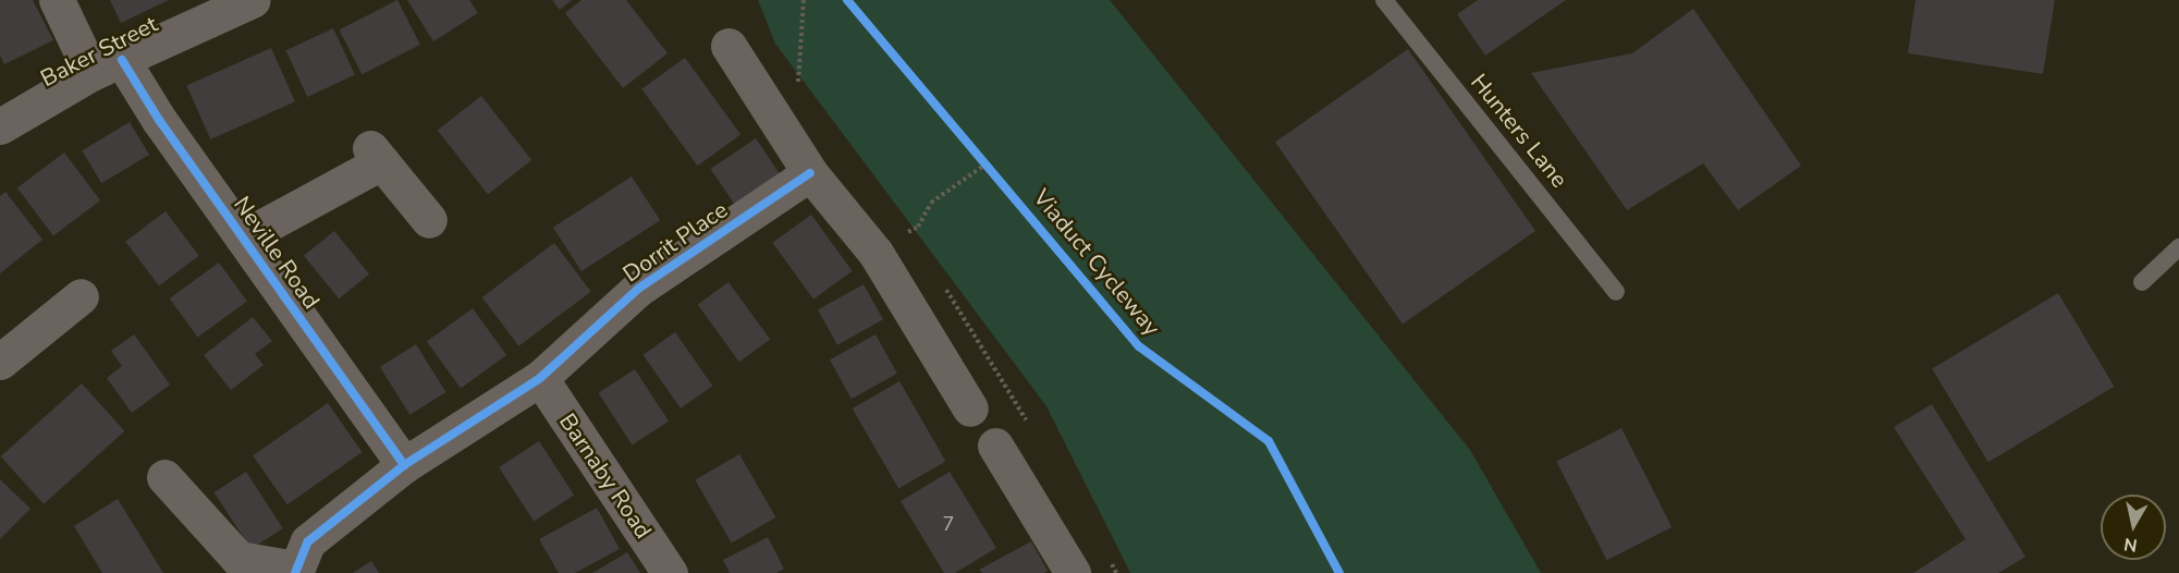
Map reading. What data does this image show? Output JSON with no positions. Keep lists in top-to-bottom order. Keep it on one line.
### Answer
{"streets":{"street":["Baker Street","Dorrit Place","Neville Road","Barnaby Road"],"lane":["Hunters Lane"],"cycle path":["Viaduct Cycleway"]},"crossings":[["Baker Street","Neville Road"],["Dorrit Place","Neville Road"],["Dorrit Place","Barnaby Road"]],"house_numbers":["7"],"north":"bottom"}
